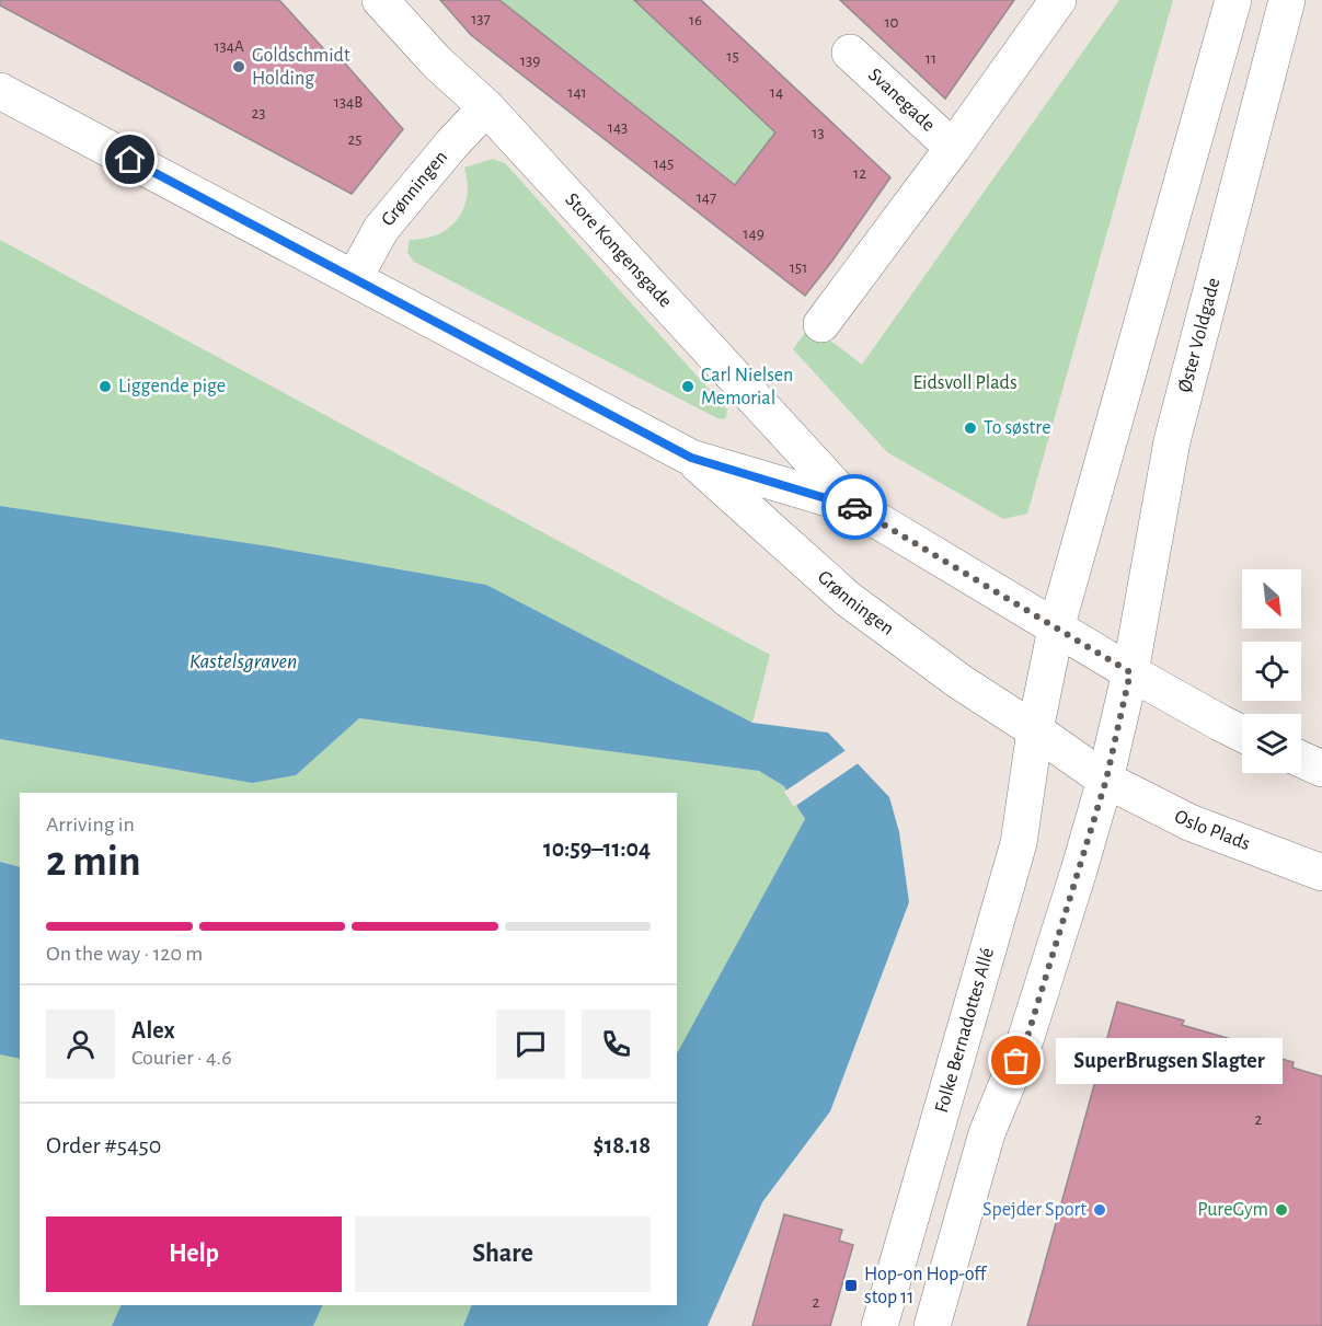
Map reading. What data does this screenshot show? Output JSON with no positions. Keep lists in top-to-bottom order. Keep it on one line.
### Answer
{"streets":{"main road":["Svanegade","Grønningen","Store Kongensgade","Øster Voldgade","Oslo Plads","Folke Bernadottes Allé"]},"crossings":[["Grønningen","Store Kongensgade"],["Grønningen","Øster Voldgade"],["Grønningen","Oslo Plads"],["Grønningen","Folke Bernadottes Allé"],["Øster Voldgade","Oslo Plads"]],"water":["Kastelsgraven"],"parks":["Eidsvoll Plads"],"places":{"other":["Goldschmidt Holding","Liggende pige","Carl Nielsen Memorial","To søstre","SuperBrugsen Slagter","Spejder Sport","PureGym"],"transit":["Hop-on Hop-off stop 11"]},"house_numbers":["137","16","10","134A","15","11","139","141","14","134B","23","143","13","25","145","12","147","149","151","2","2"],"north":"bottom right","page":{"heading":["2 min","Arriving in","10:59–11:04"],"panel":["Alex","Courier · 4.6","Order #5450","$18.18"],"bar":"On the way · 120 m","bubble":"SuperBrugsen Slagter","buttons":["Help","Share"]}}
